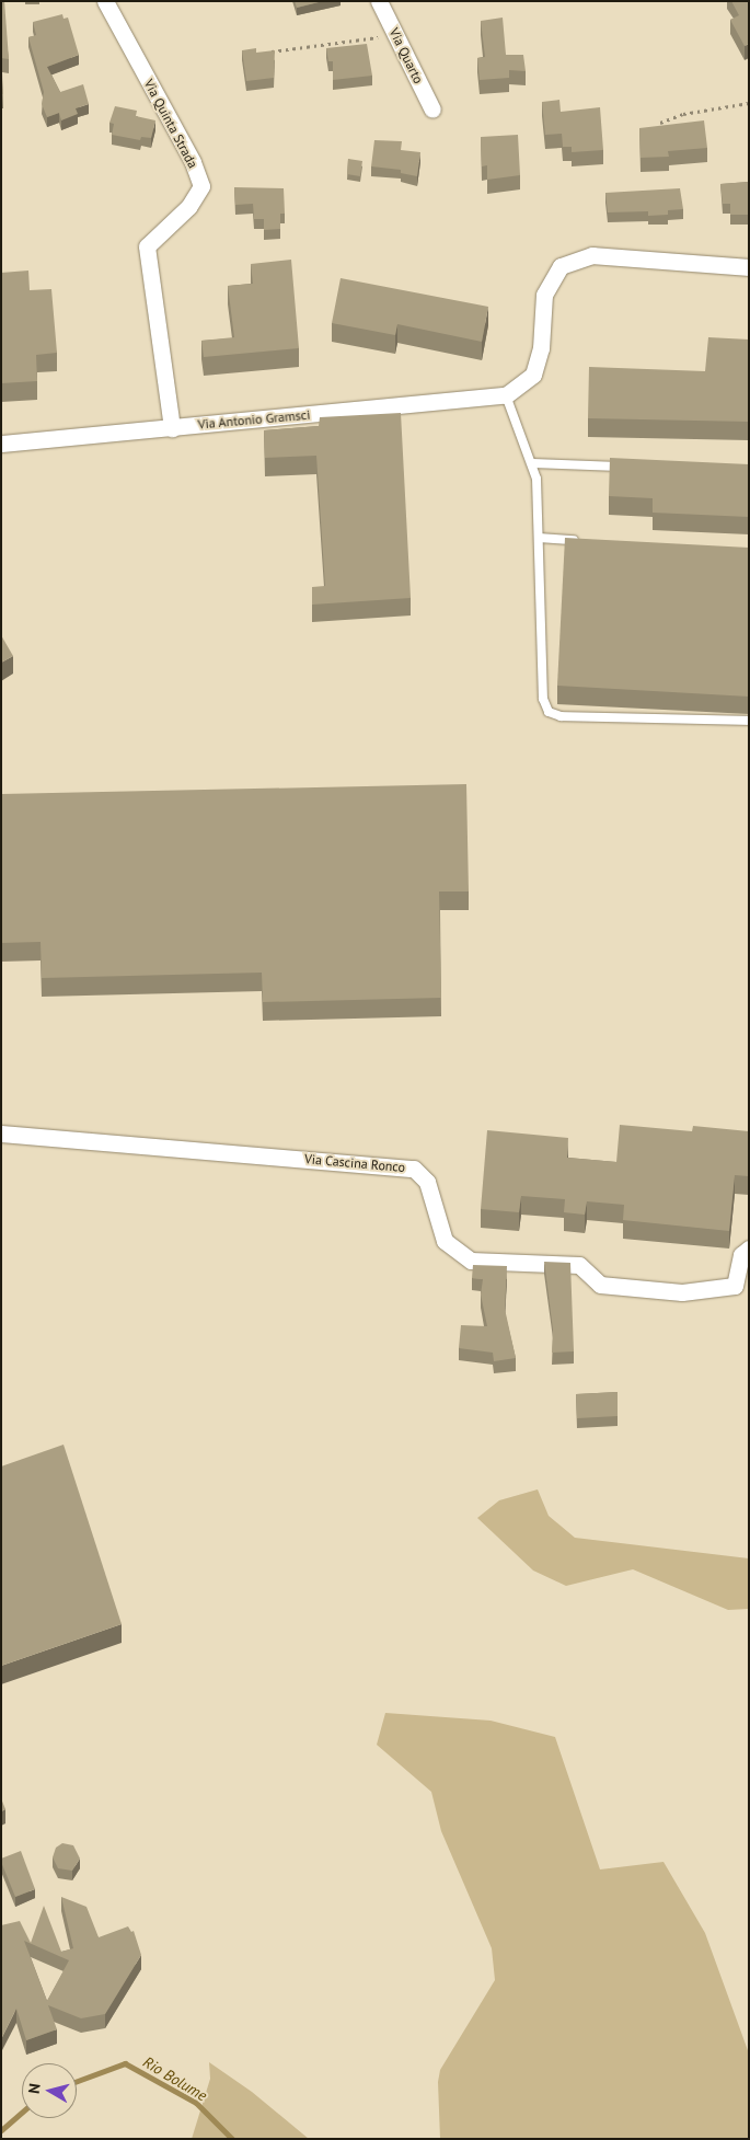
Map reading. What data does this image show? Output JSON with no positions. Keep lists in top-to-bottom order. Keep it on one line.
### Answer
{"streets":{"street":["Via Quarto","Via Quinta Strada","Via Antonio Gramsci","Via Cascina Ronco"]},"crossings":[["Via Quinta Strada","Via Antonio Gramsci"]],"water":["Rio Bolume"],"north":"left"}
